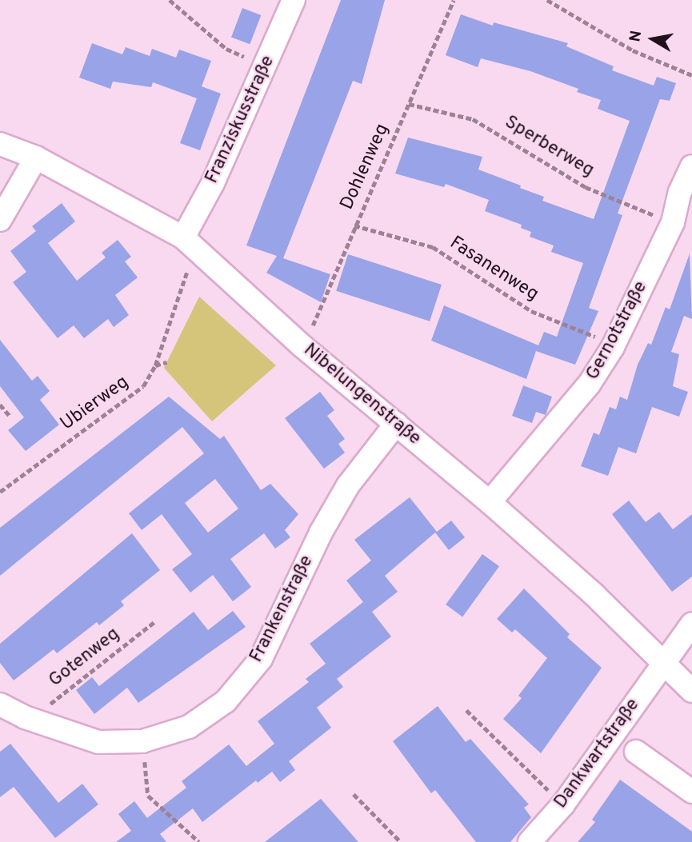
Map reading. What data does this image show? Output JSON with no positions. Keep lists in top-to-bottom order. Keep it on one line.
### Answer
{"streets":{"street":["Franziskusstraße","Gernotstraße","Nibelungenstraße","Frankenstraße","Dankwartstraße"],"path":["Sperberweg","Dohlenweg","Fasanenweg","Ubierweg","Gotenweg"]},"crossings":[["Franziskusstraße","Nibelungenstraße"],["Franziskusstraße","Ubierweg"],["Sperberweg","Dohlenweg"],["Sperberweg","Gernotstraße"],["Dohlenweg","Fasanenweg"],["Dohlenweg","Nibelungenstraße"],["Fasanenweg","Gernotstraße"],["Gernotstraße","Nibelungenstraße"],["Nibelungenstraße","Ubierweg"],["Nibelungenstraße","Frankenstraße"],["Nibelungenstraße","Dankwartstraße"],["Frankenstraße","Gotenweg"]],"north":"left"}
